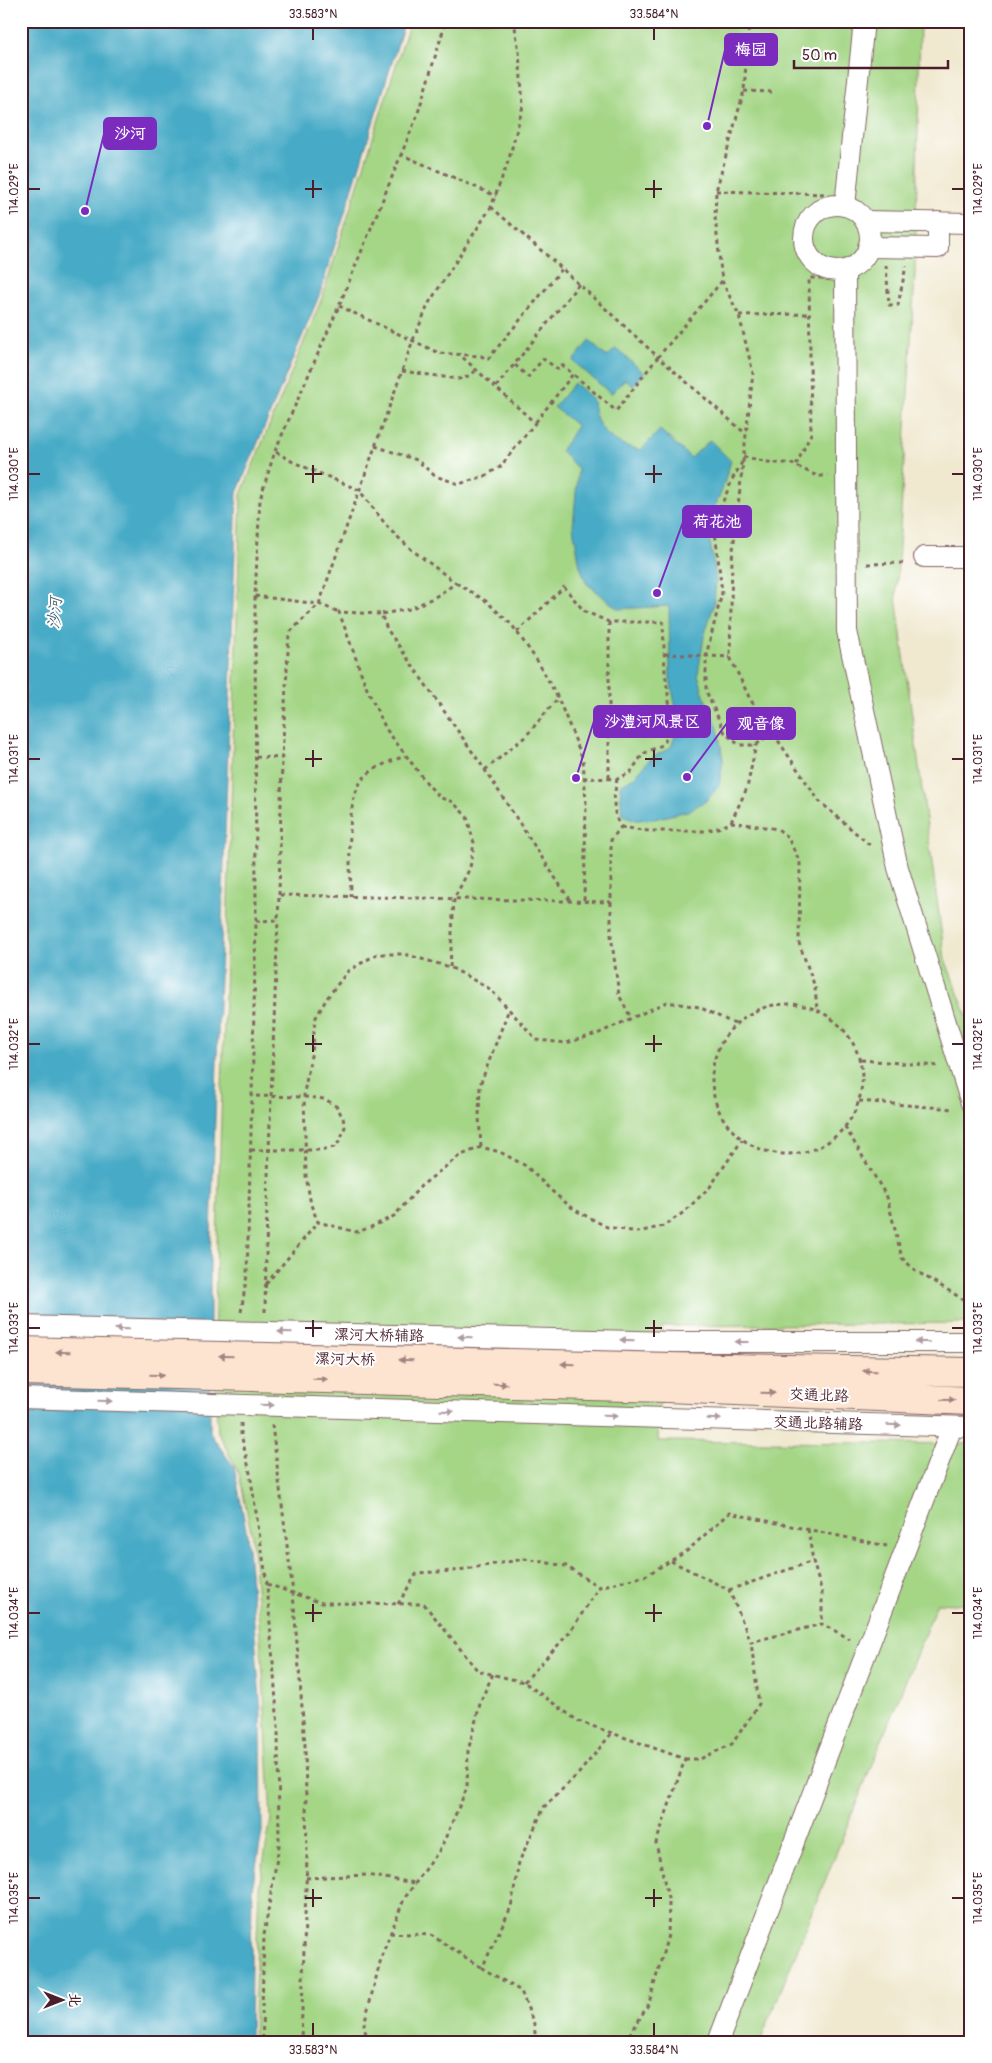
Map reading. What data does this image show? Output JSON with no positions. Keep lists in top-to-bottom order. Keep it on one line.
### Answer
{"streets":{"main road":["漯河大桥","交通北路"],"street":["漯河大桥辅路","交通北路辅路"]},"crossings":[["漯河大桥辅路","漯河大桥"],["漯河大桥辅路","交通北路"],["漯河大桥","交通北路"]],"one_way":["漯河大桥辅路"],"water":["沙河"],"places":["梅园","沙河","荷花池","观音像","沙澧河风景区"],"scale_bar":"50 m","north":"right","coordinates":["33.583°N","33.584°N","114.029°E","114.030°E","114.031°E","114.032°E","114.033°E","114.034°E","114.035°E"]}
